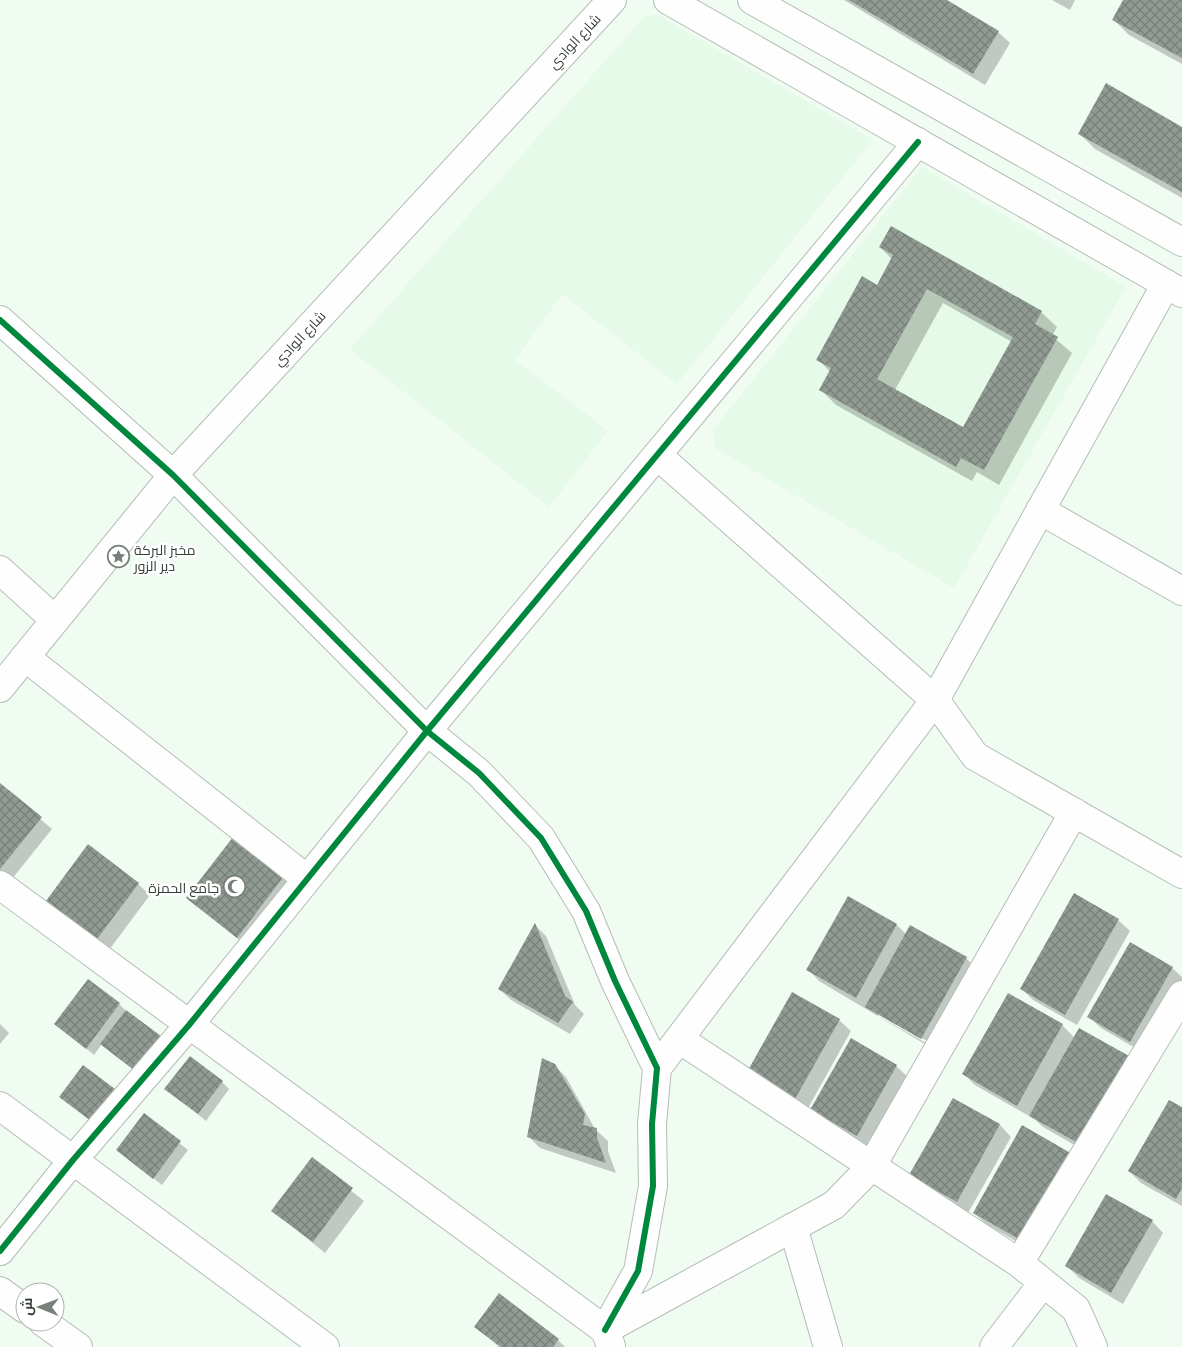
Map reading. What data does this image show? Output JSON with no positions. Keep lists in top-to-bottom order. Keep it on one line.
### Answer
{"streets":{"street":["شارع الوادي"]},"places":{"place":["مخبز البركة دير الزور"],"mosque":["جامع الحمزة"]},"north":"left"}
